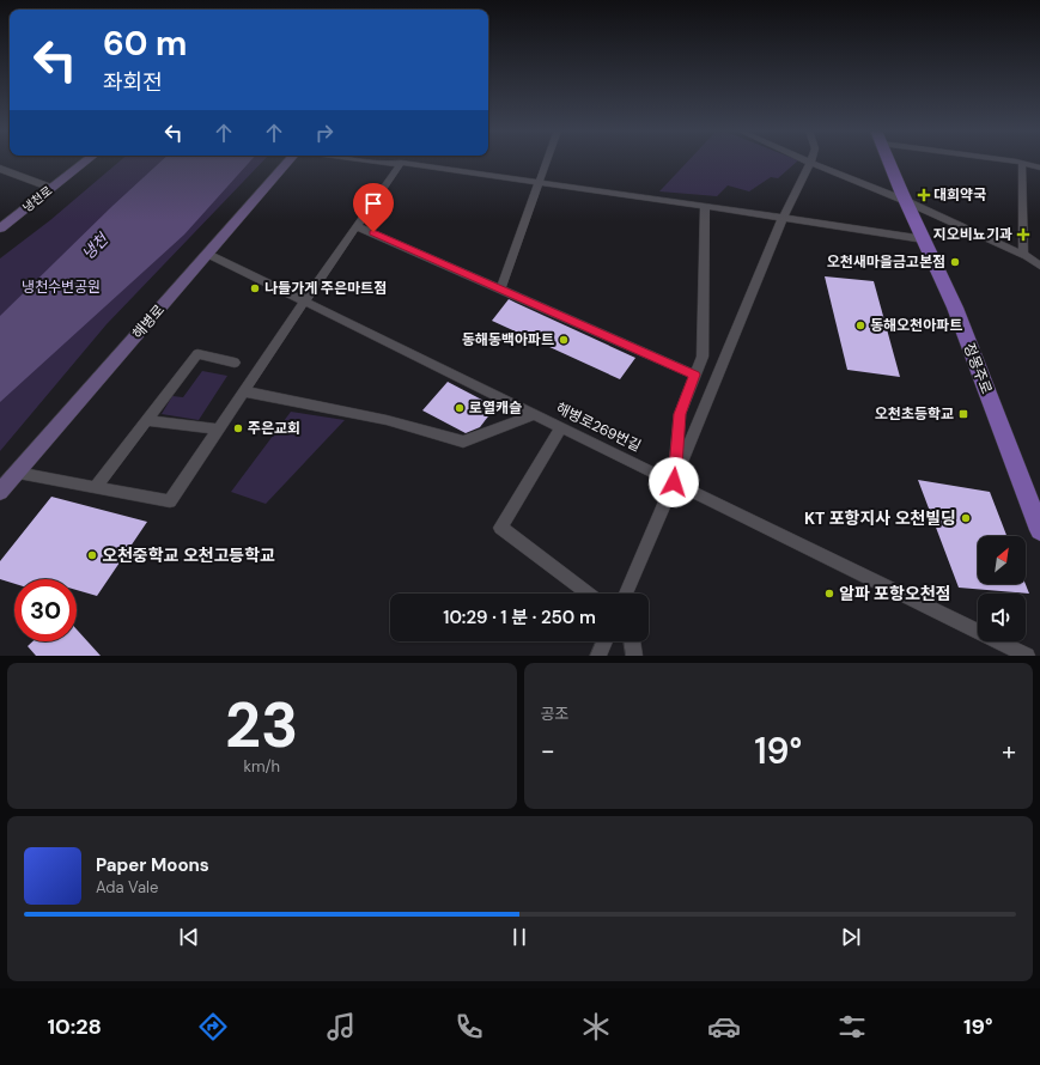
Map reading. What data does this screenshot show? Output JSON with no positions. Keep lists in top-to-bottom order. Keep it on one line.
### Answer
{"streets":{"main road":["냉천로","해병로","정몽주로"],"street":["해병로269번길"]},"crossings":[["해병로","해병로269번길"]],"water":["냉천"],"parks":["냉천수변공원"],"places":{"health":["대희약국","지오비뇨기과"],"other":["오천새마을금고본점","나들가게 주은마트점","동해오천아파트","동해동백아파트","로열캐슬","주은교회","KT 포항지사 오천빌딩","오천중학교 오천고등학교","알파 포항오천점"],"transit":["오천초등학교"]},"north":"top right","page":{"turn":["60 m","좌회전"],"limit":"30","trip":"10:29 · 1 분 · 250 m","tile":[["23","km/h"],"공조"],"heat":["−","19°","+"],"song":["Paper Moons","Ada Vale"],"tabs":["10:28","19°"]}}
